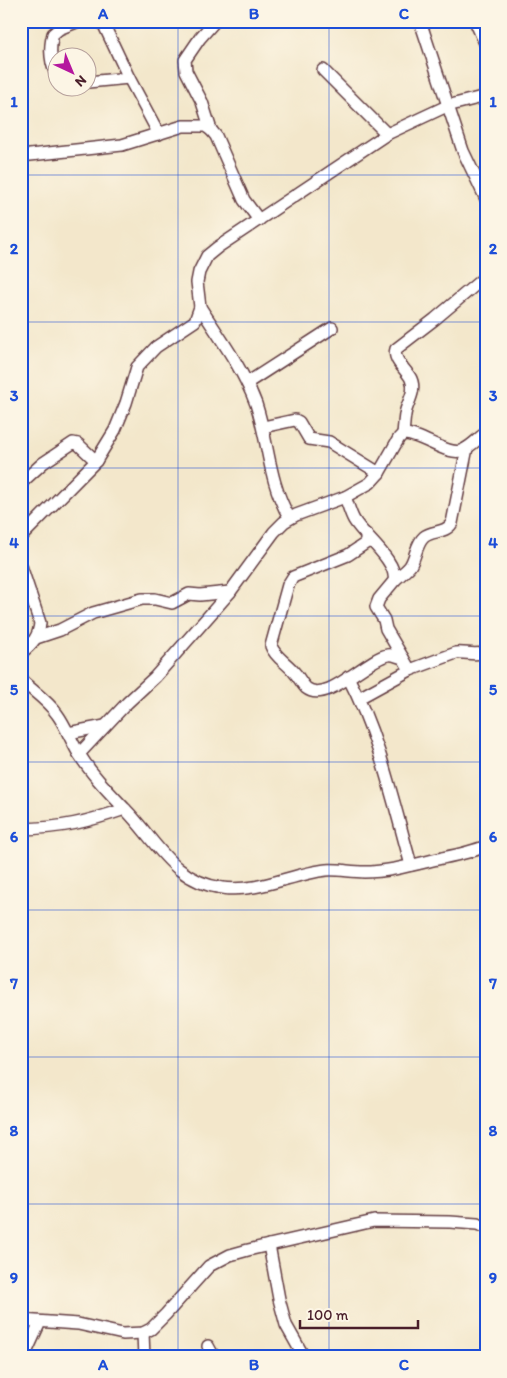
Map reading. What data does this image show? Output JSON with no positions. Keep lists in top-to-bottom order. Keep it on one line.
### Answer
{"scale_bar":"100 m","north":"bottom right","grid":{"columns":["A","B","C"],"rows":["1","2","3","4","5","6","7","8","9"]}}
